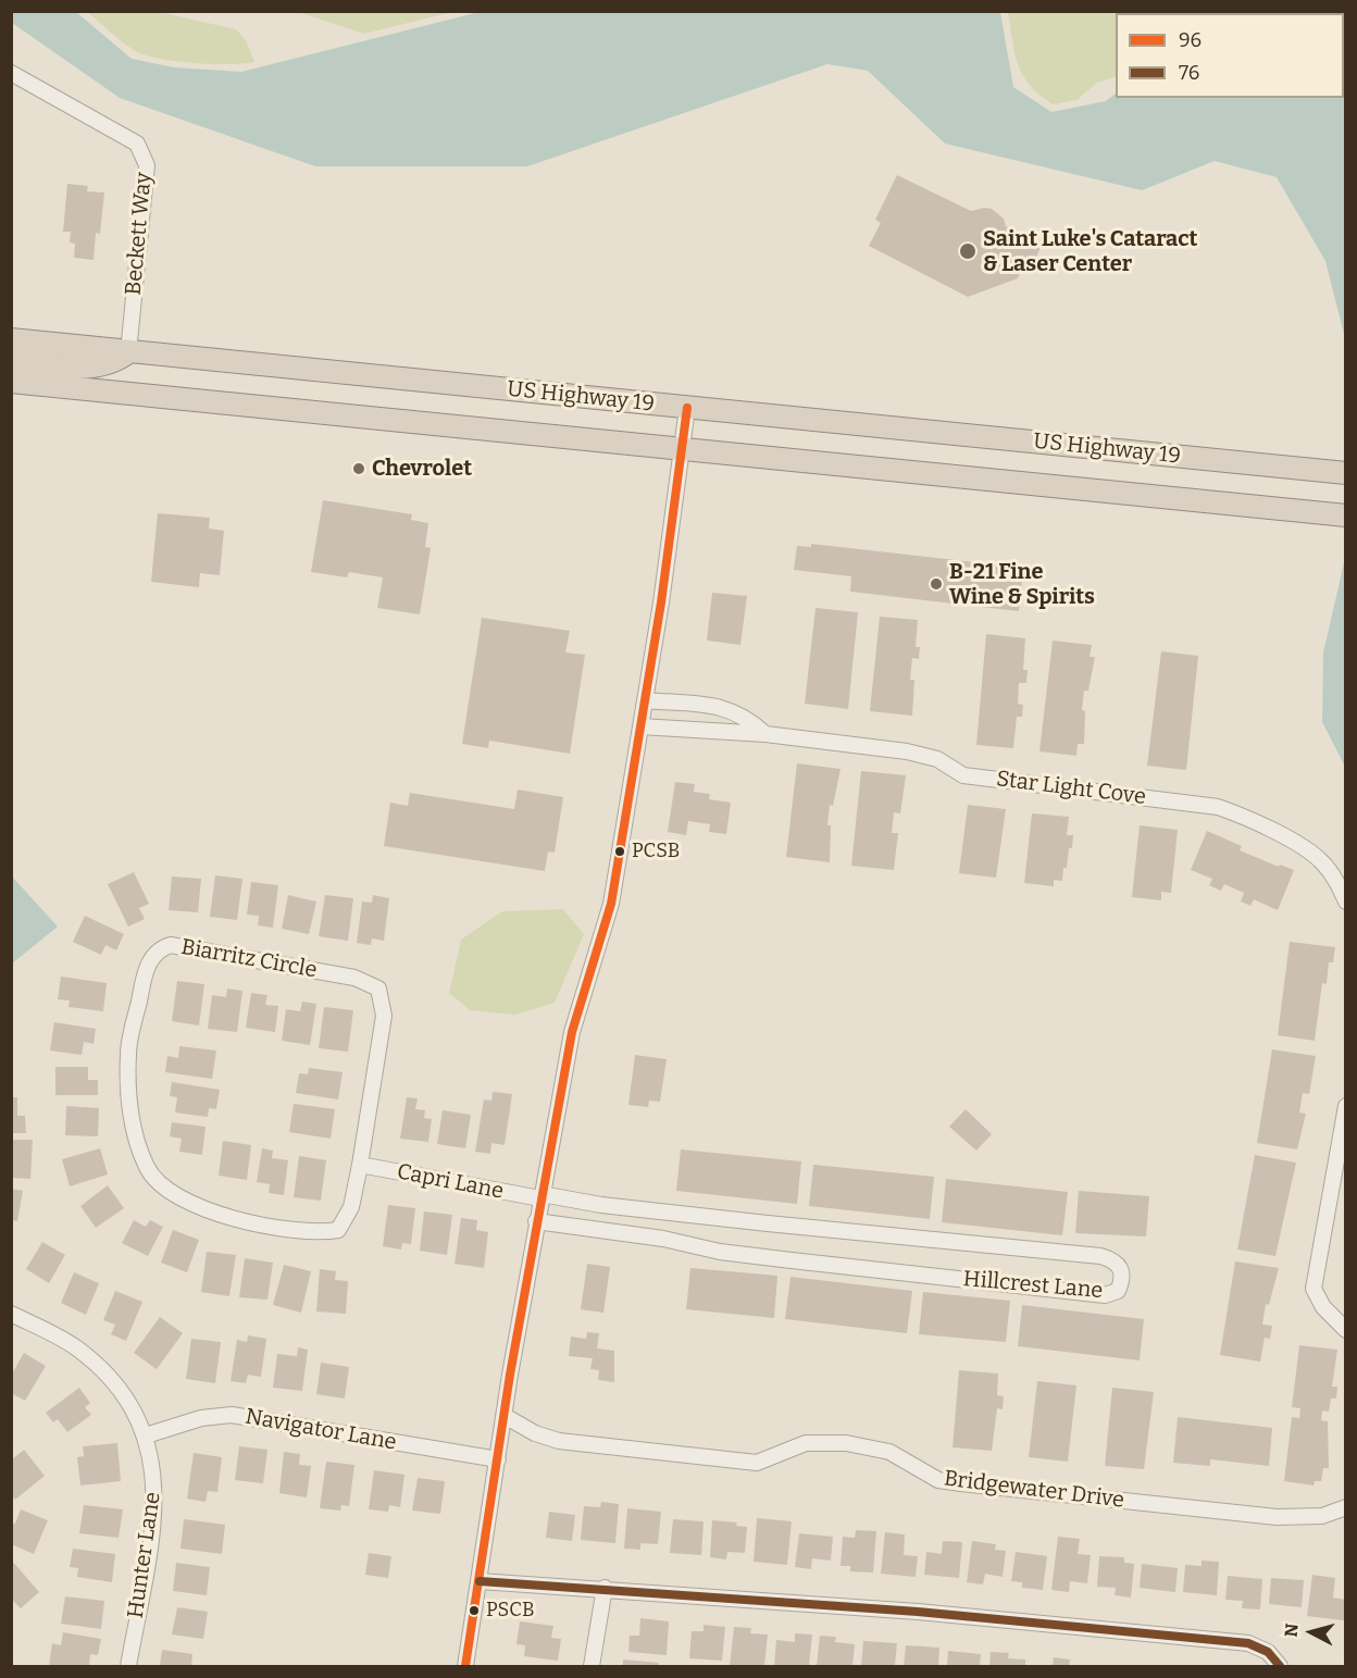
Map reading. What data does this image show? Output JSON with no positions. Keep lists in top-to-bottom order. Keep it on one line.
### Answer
{"streets":{"highway":["US Highway 19"],"street":["Beckett Way","Star Light Cove","Biarritz Circle","Capri Lane","Hillcrest Lane","Navigator Lane","Bridgewater Drive","Hunter Lane"]},"crossings":[["Beckett Way","US Highway 19"],["Biarritz Circle","Capri Lane"],["Capri Lane","Hillcrest Lane"],["Navigator Lane","Hunter Lane"]],"places":["Saint Luke's Cataract & Laser Center","Chevrolet","B-21 Fine Wine & Spirits","PCSB","PSCB"],"lines":["transit line 96","transit line 76"],"legend":["96","76"],"north":"left"}
